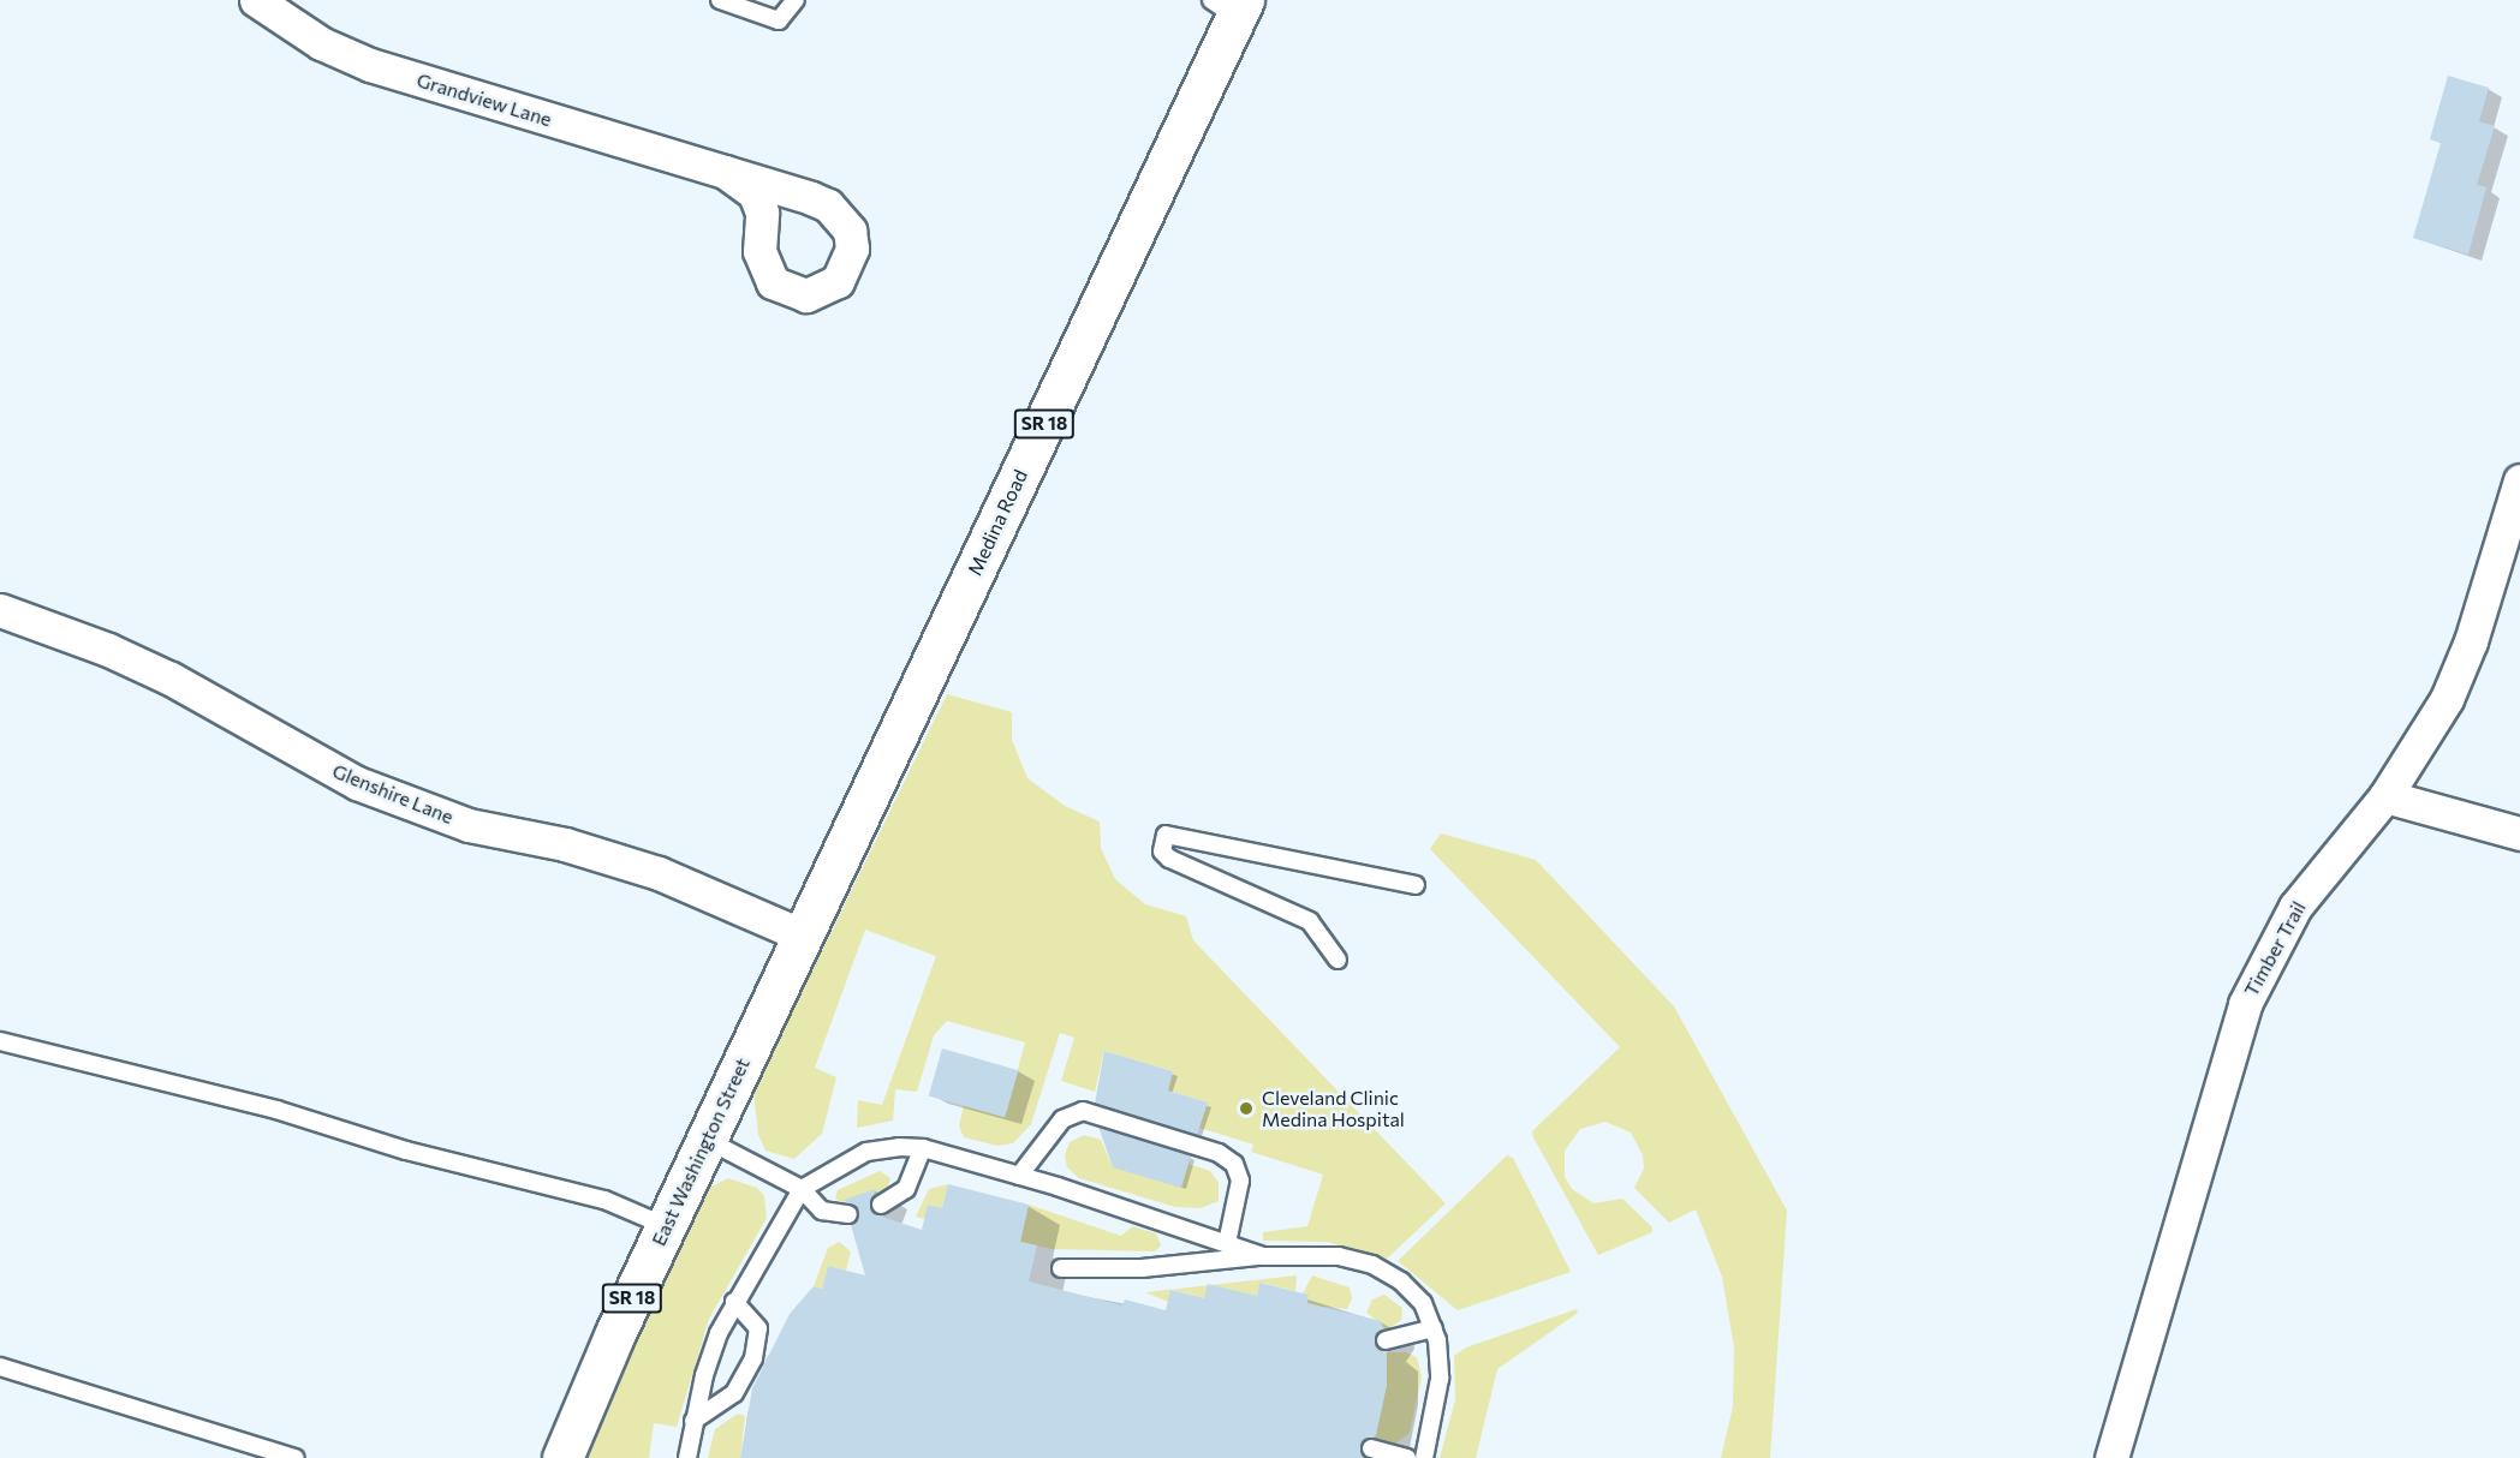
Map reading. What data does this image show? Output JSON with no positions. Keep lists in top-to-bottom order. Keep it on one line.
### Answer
{"streets":{"highway":["SR 18","Medina Road","East Washington Street"],"street":["Grandview Lane","Glenshire Lane","Timber Trail"]},"crossings":[["Medina Road","East Washington Street"],["Glenshire Lane","East Washington Street"]],"places":["Cleveland Clinic Medina Hospital"]}
